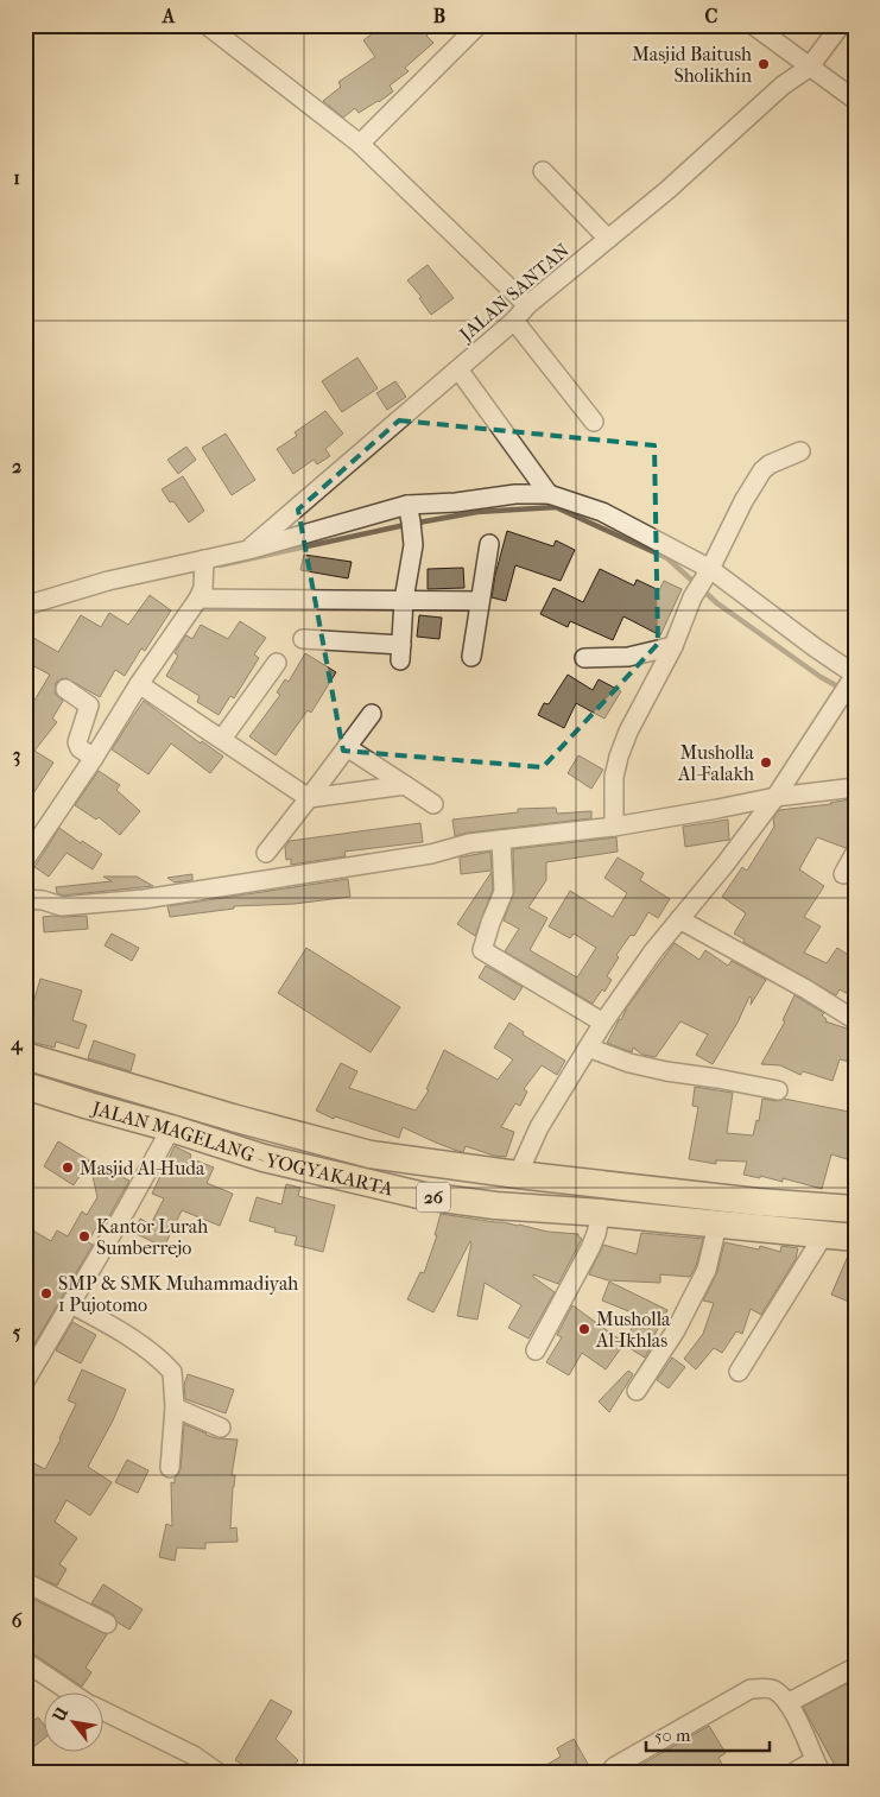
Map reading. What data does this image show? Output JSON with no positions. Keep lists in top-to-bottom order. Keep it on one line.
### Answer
{"streets":{"highway":["JALAN MAGELANG - YOGYAKARTA","26"],"street":["JALAN SANTAN"]},"places":["Masjid Baitush Sholikhin","Musholla Al-Falakh","Masjid Al-Huda","Kantor Lurah Sumberrejo","SMP & SMK Muhammadiyah 1 Pujotomo","Musholla Al-Ikhlas"],"scale_bar":"50 m","north":"top left","grid":{"columns":["A","B","C"],"rows":["1","2","3","4","5","6"]}}
